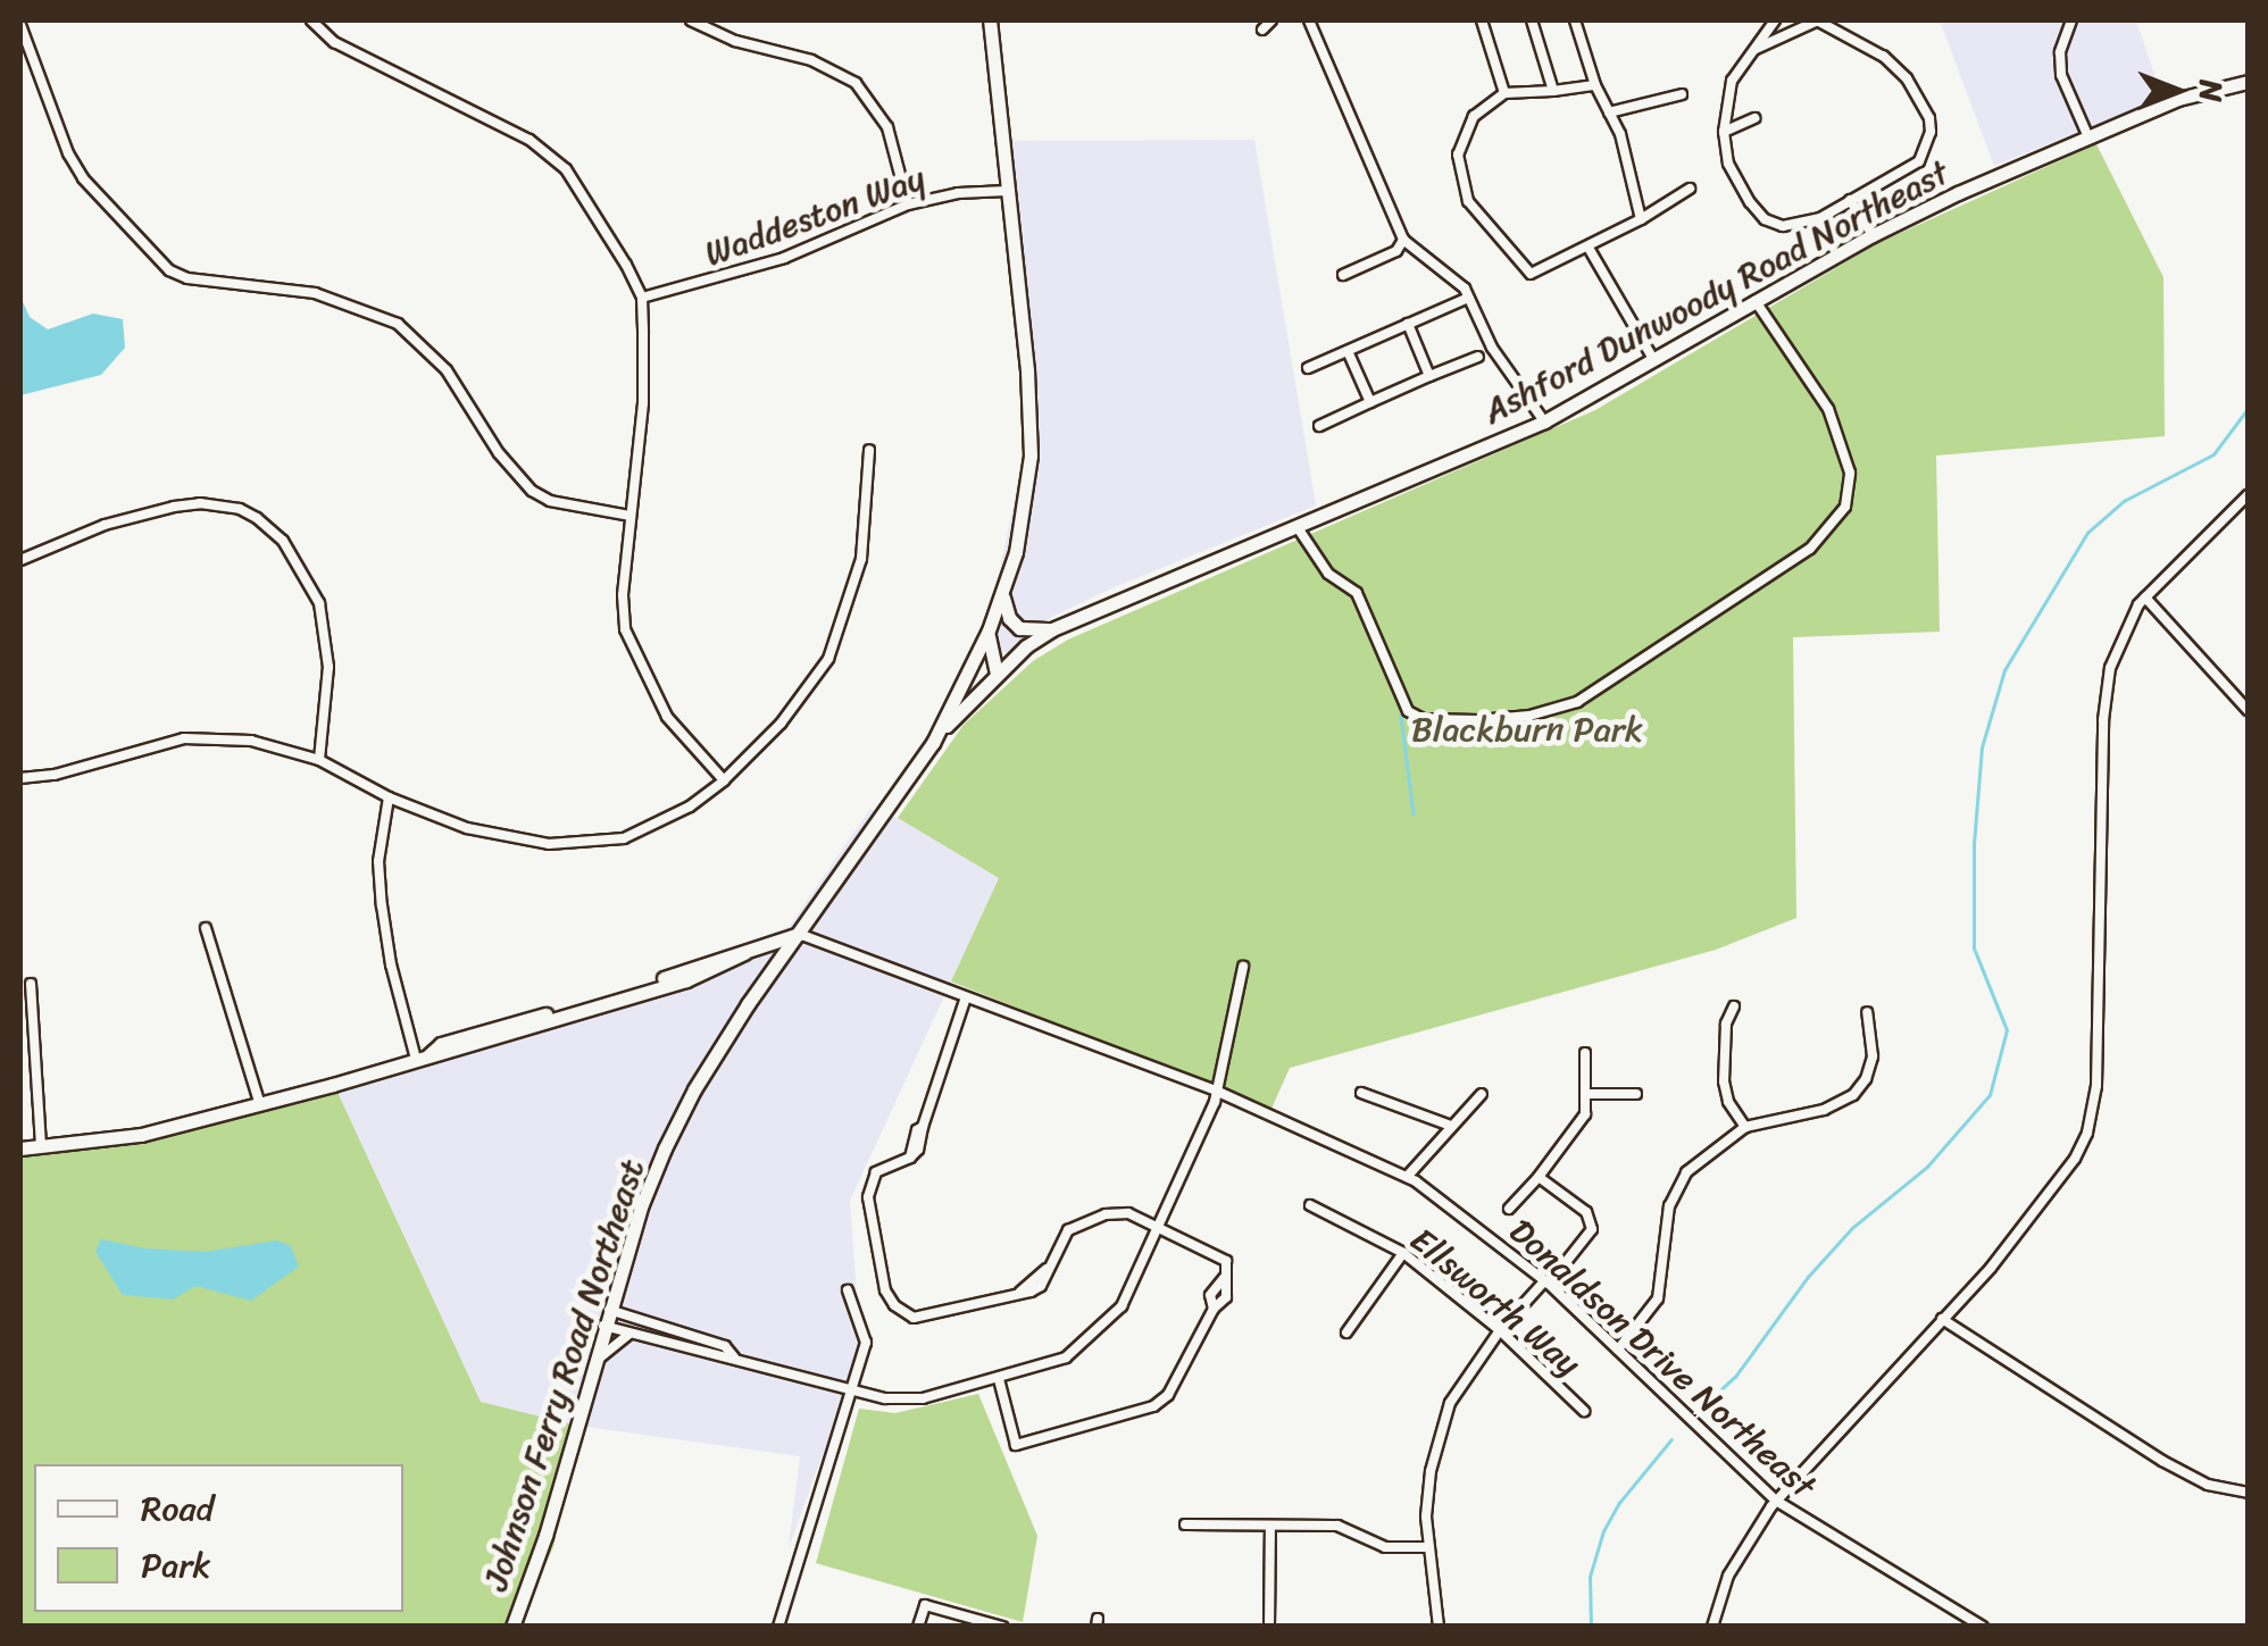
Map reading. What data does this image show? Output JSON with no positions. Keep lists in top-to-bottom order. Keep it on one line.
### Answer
{"streets":{"main road":["Ashford Dunwoody Road Northeast","Johnson Ferry Road Northeast"],"street":["Waddeston Way","Ellsworth Way","Donaldson Drive Northeast"]},"crossings":[["Ashford Dunwoody Road Northeast","Johnson Ferry Road Northeast"],["Donaldson Drive Northeast","Johnson Ferry Road Northeast"]],"parks":["Blackburn Park"],"legend":["Road","Park"],"north":"right"}
